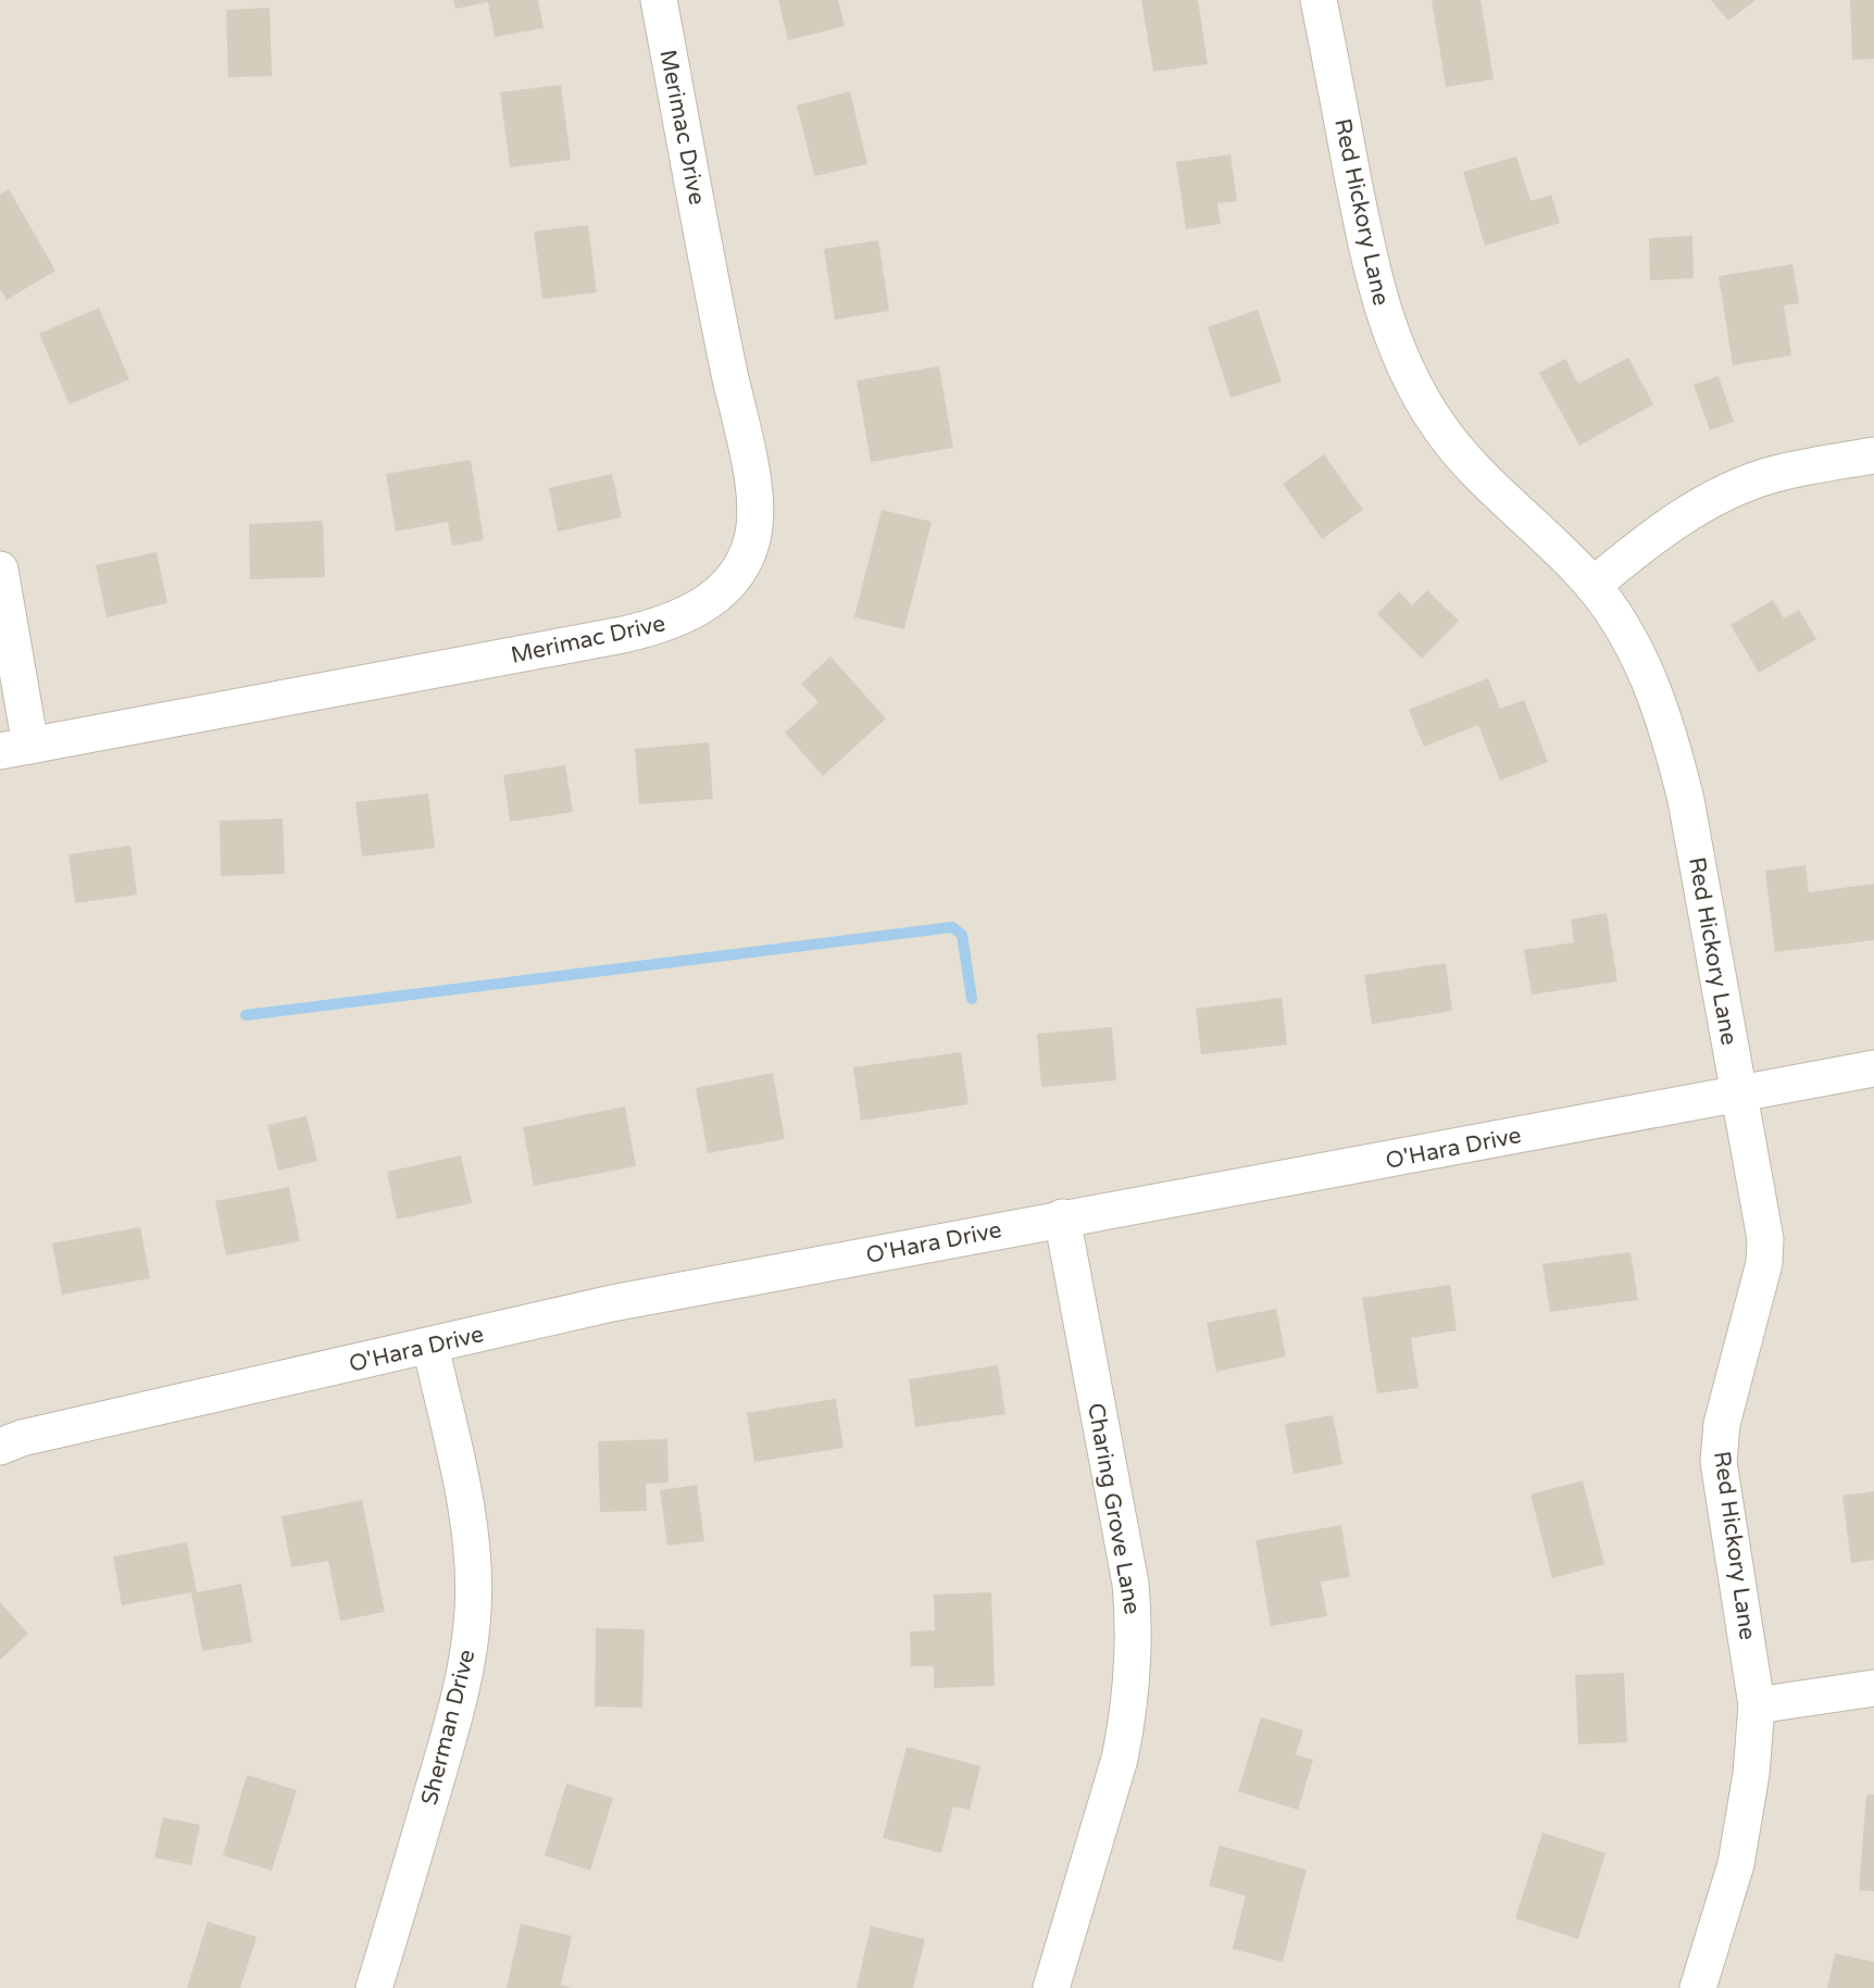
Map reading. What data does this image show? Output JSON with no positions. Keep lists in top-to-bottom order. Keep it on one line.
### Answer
{"streets":{"street":["Merimac Drive","Red Hickory Lane","O'Hara Drive","Charing Grove Lane","Sherman Drive"]},"crossings":[["Red Hickory Lane","O'Hara Drive"],["O'Hara Drive","Charing Grove Lane"],["O'Hara Drive","Sherman Drive"]]}
